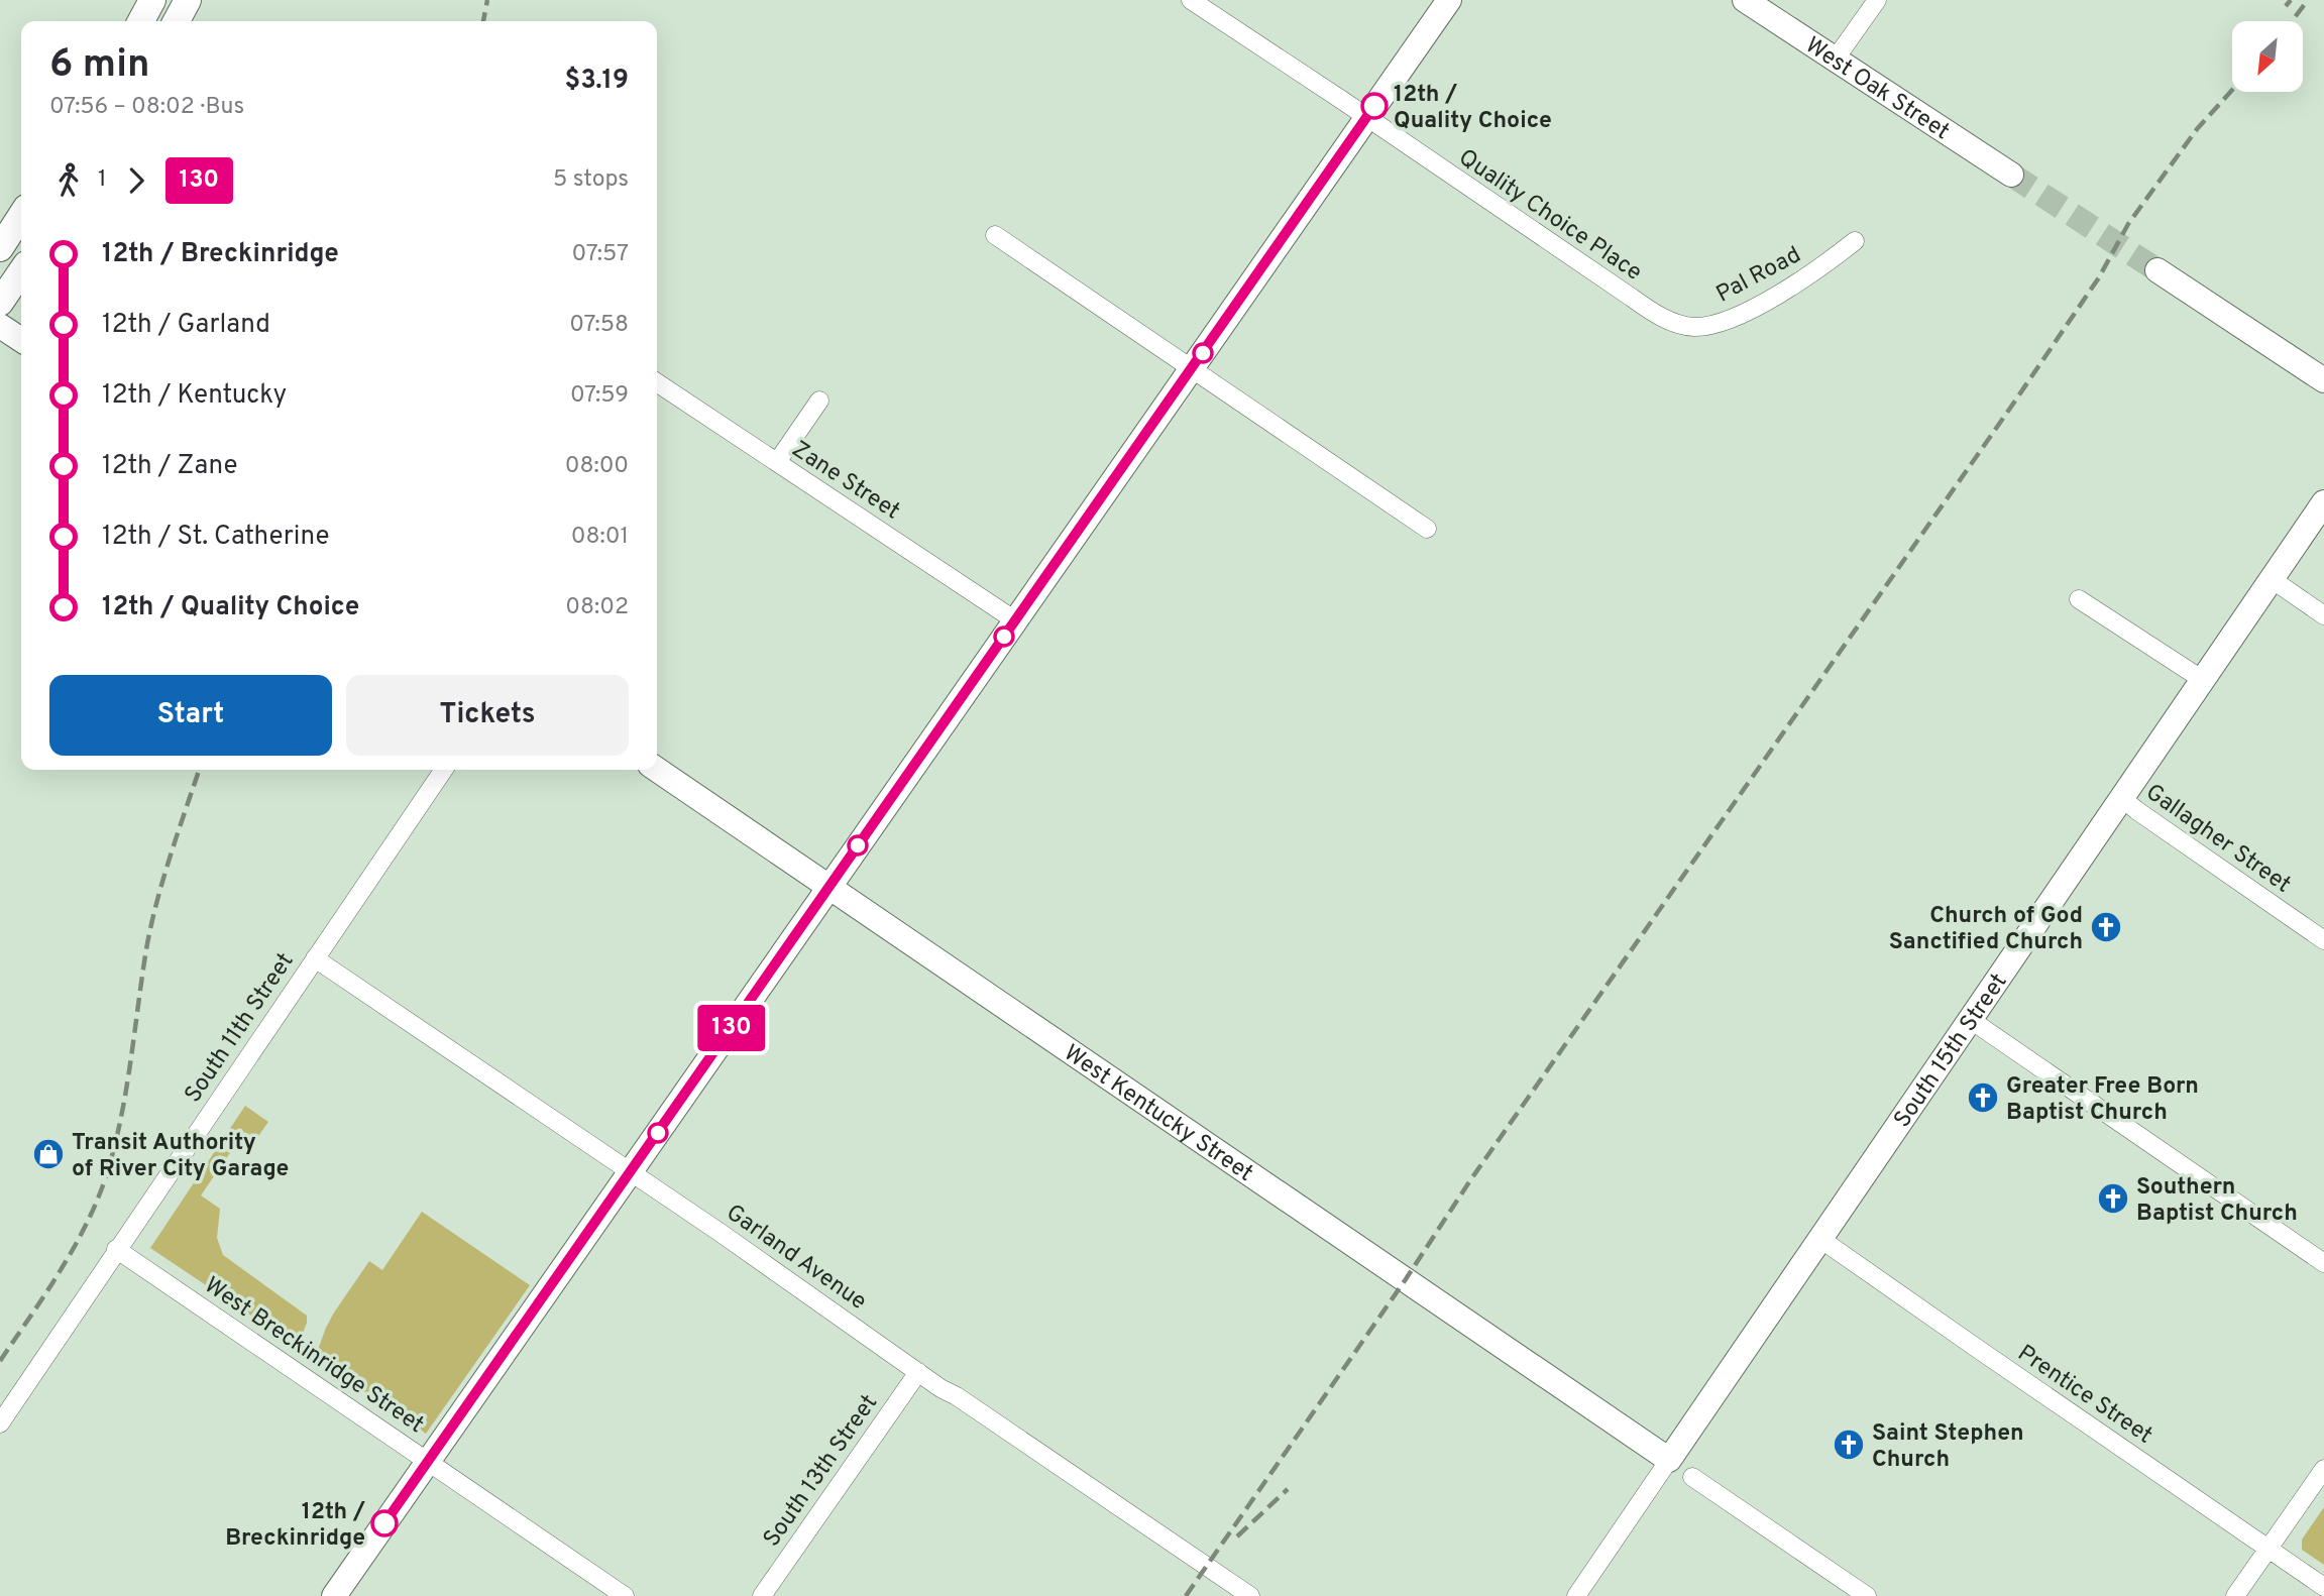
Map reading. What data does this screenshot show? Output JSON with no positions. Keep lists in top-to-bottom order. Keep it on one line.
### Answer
{"streets":{"street":["West Oak Street","Quality Choice Place","Pal Road","Zane Street","Gallagher Street","South 11th Street","South 15th Street","West Kentucky Street","Garland Avenue","West Breckinridge Street","Prentice Street","South 13th Street"]},"crossings":[["Quality Choice Place","Pal Road"],["Gallagher Street","South 15th Street"],["South 11th Street","Garland Avenue"],["South 11th Street","West Breckinridge Street"],["South 15th Street","West Kentucky Street"],["South 15th Street","Prentice Street"],["Garland Avenue","South 13th Street"]],"places":{"other":["12th / Quality Choice","12th / Breckinridge"],"church":["Church of God Sanctified Church","Greater Free Born Baptist Church","Southern Baptist Church","Saint Stephen Church"],"shop":["Transit Authority of River City Garage"]},"lines":["bus line 130"],"north":"bottom left","page":{"on_map":"130","heading":["6 min","07:56 – 08:02 · Bus","$3.19"],"legs":["1","130","5 stops"],"list":[{"name":"12th / Breckinridge","value":"07:57"},{"name":"12th / Garland","value":"07:58"},{"name":"12th / Kentucky","value":"07:59"},{"name":"12th / Zane","value":"08:00"},{"name":"12th / St. Catherine","value":"08:01"},{"name":"12th / Quality Choice","value":"08:02"}],"buttons":["Start","Tickets"]}}
